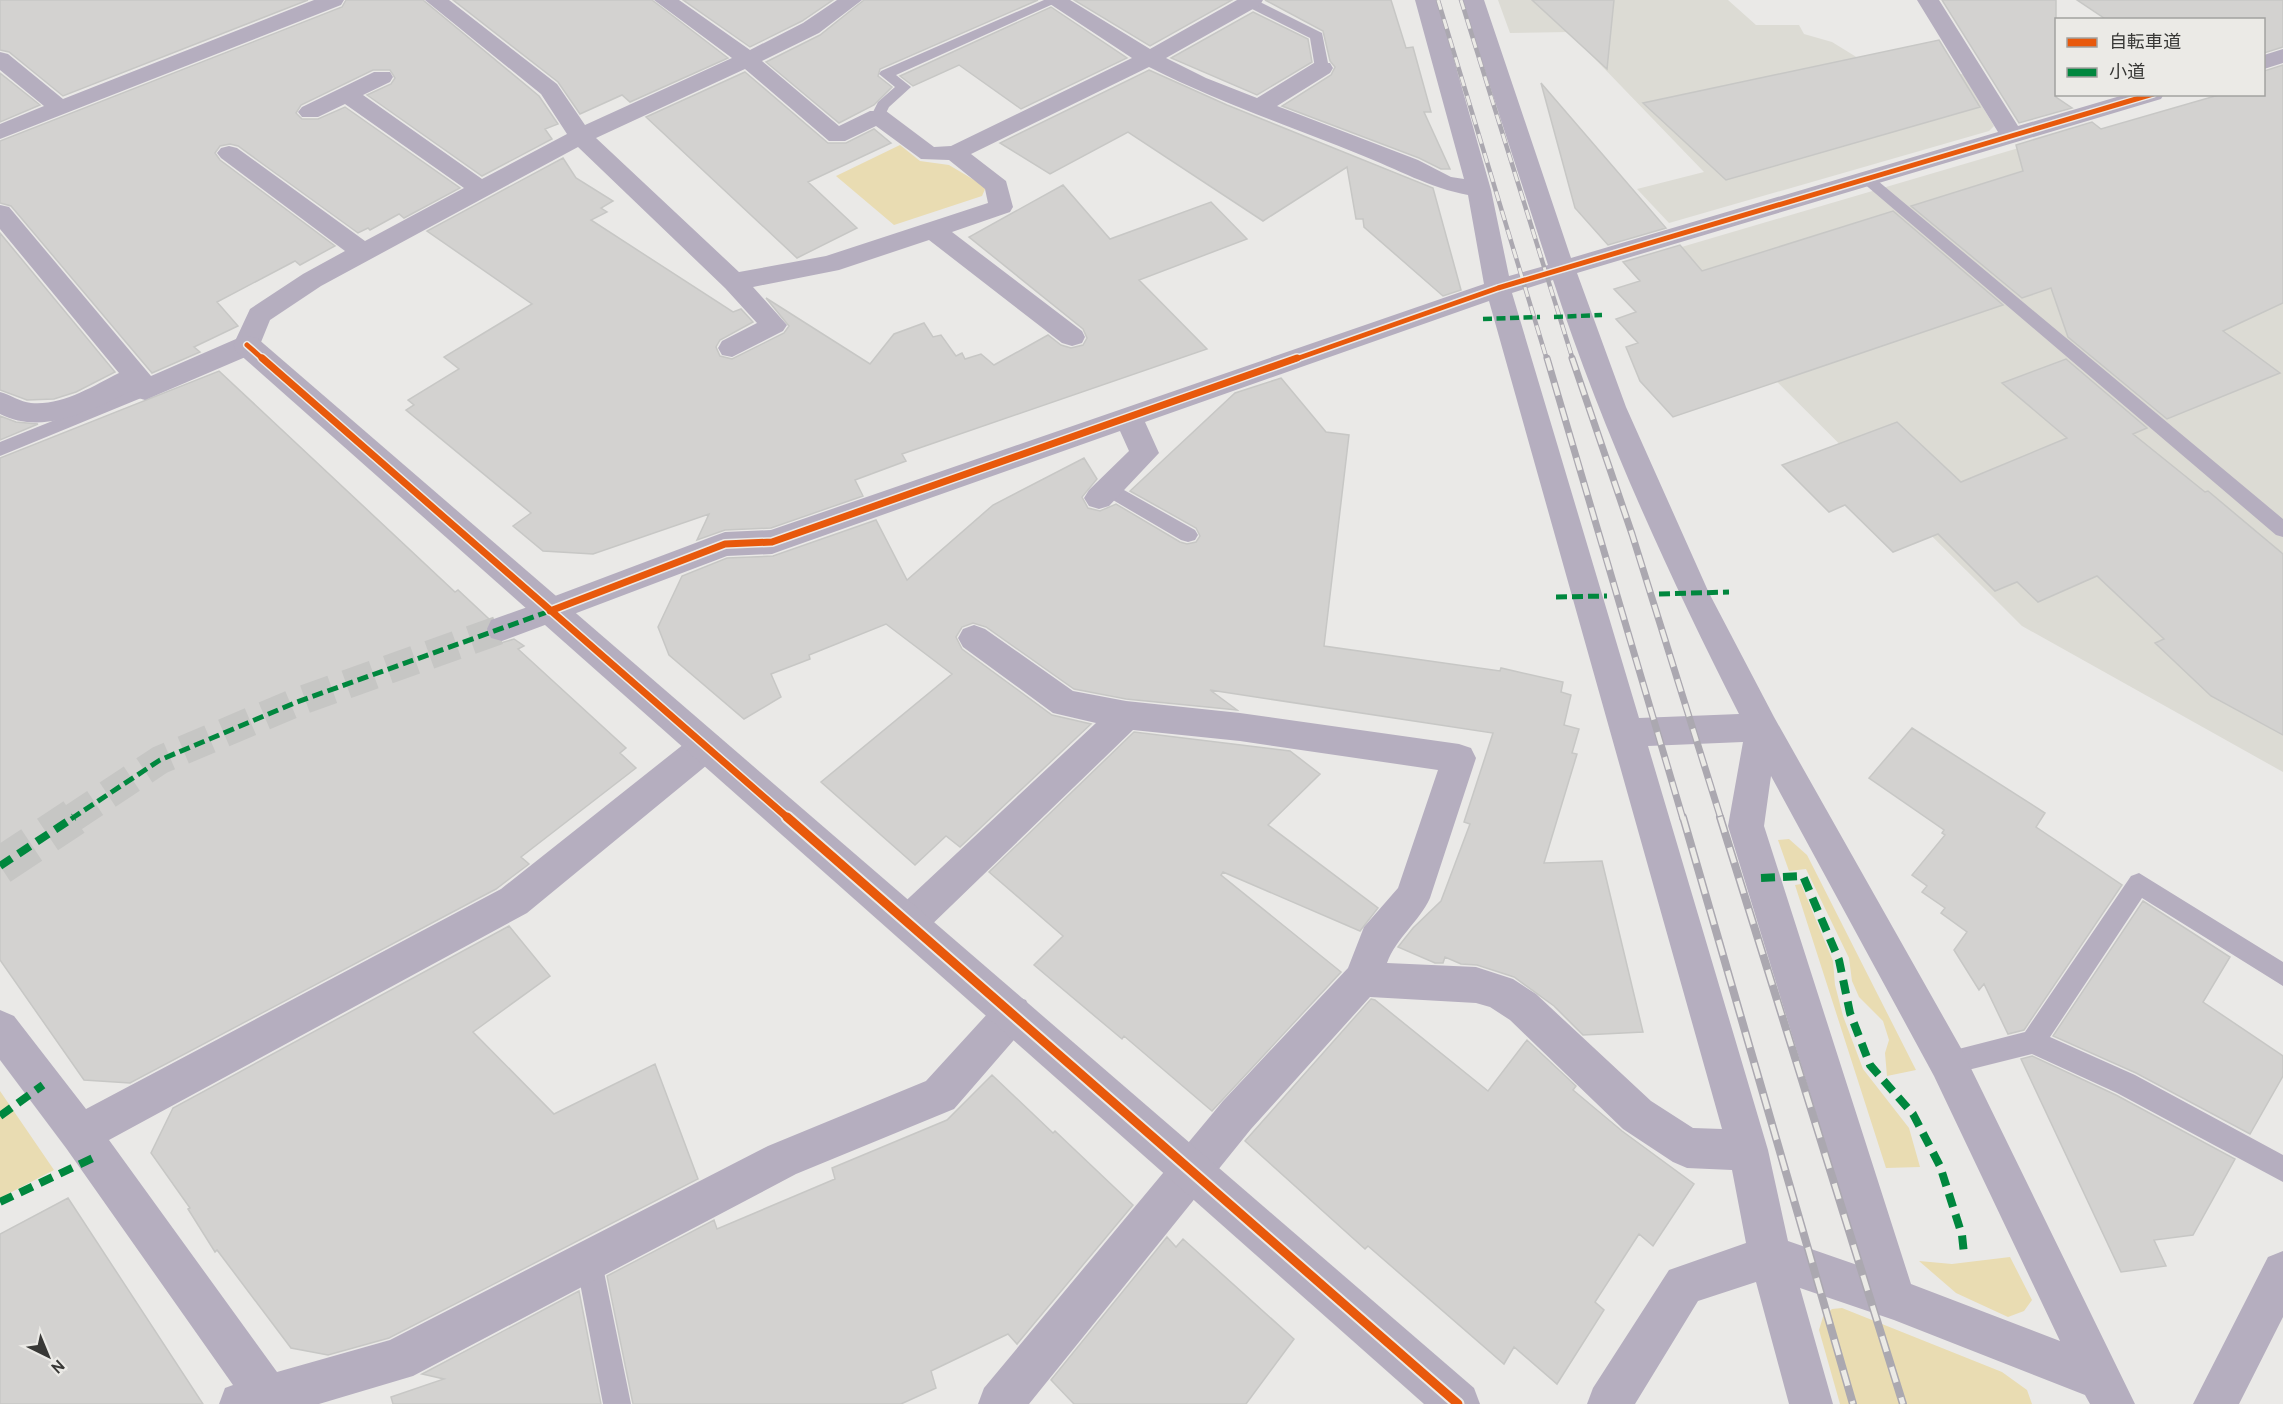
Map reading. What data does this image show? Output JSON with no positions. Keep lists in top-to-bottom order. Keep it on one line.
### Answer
{"legend":["自転車道","小道"],"north":"bottom right"}
